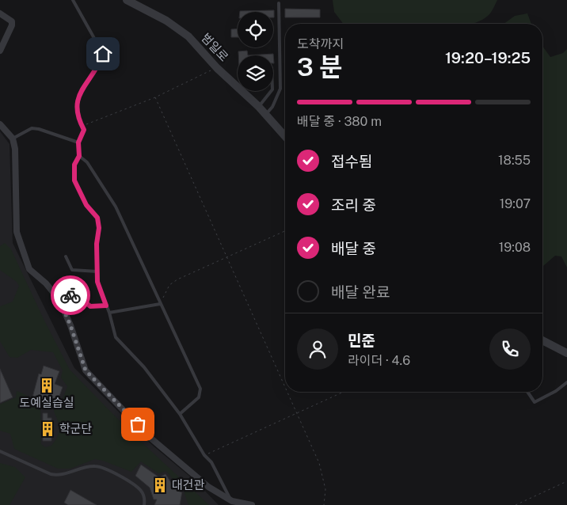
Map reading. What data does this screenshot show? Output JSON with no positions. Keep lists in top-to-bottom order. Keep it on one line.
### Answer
{"streets":{"street":["범일로"]},"places":{"building":["도예실습실","학군단","대건관"]},"page":{"heading":["3 분","도착까지","19:20–19:25"],"panel":["민준","라이더 · 4.6"],"bar":"배달 중 · 380 m","list":[["접수됨","18:55"],["조리 중","19:07"],["배달 중","19:08"],"배달 완료"]}}
